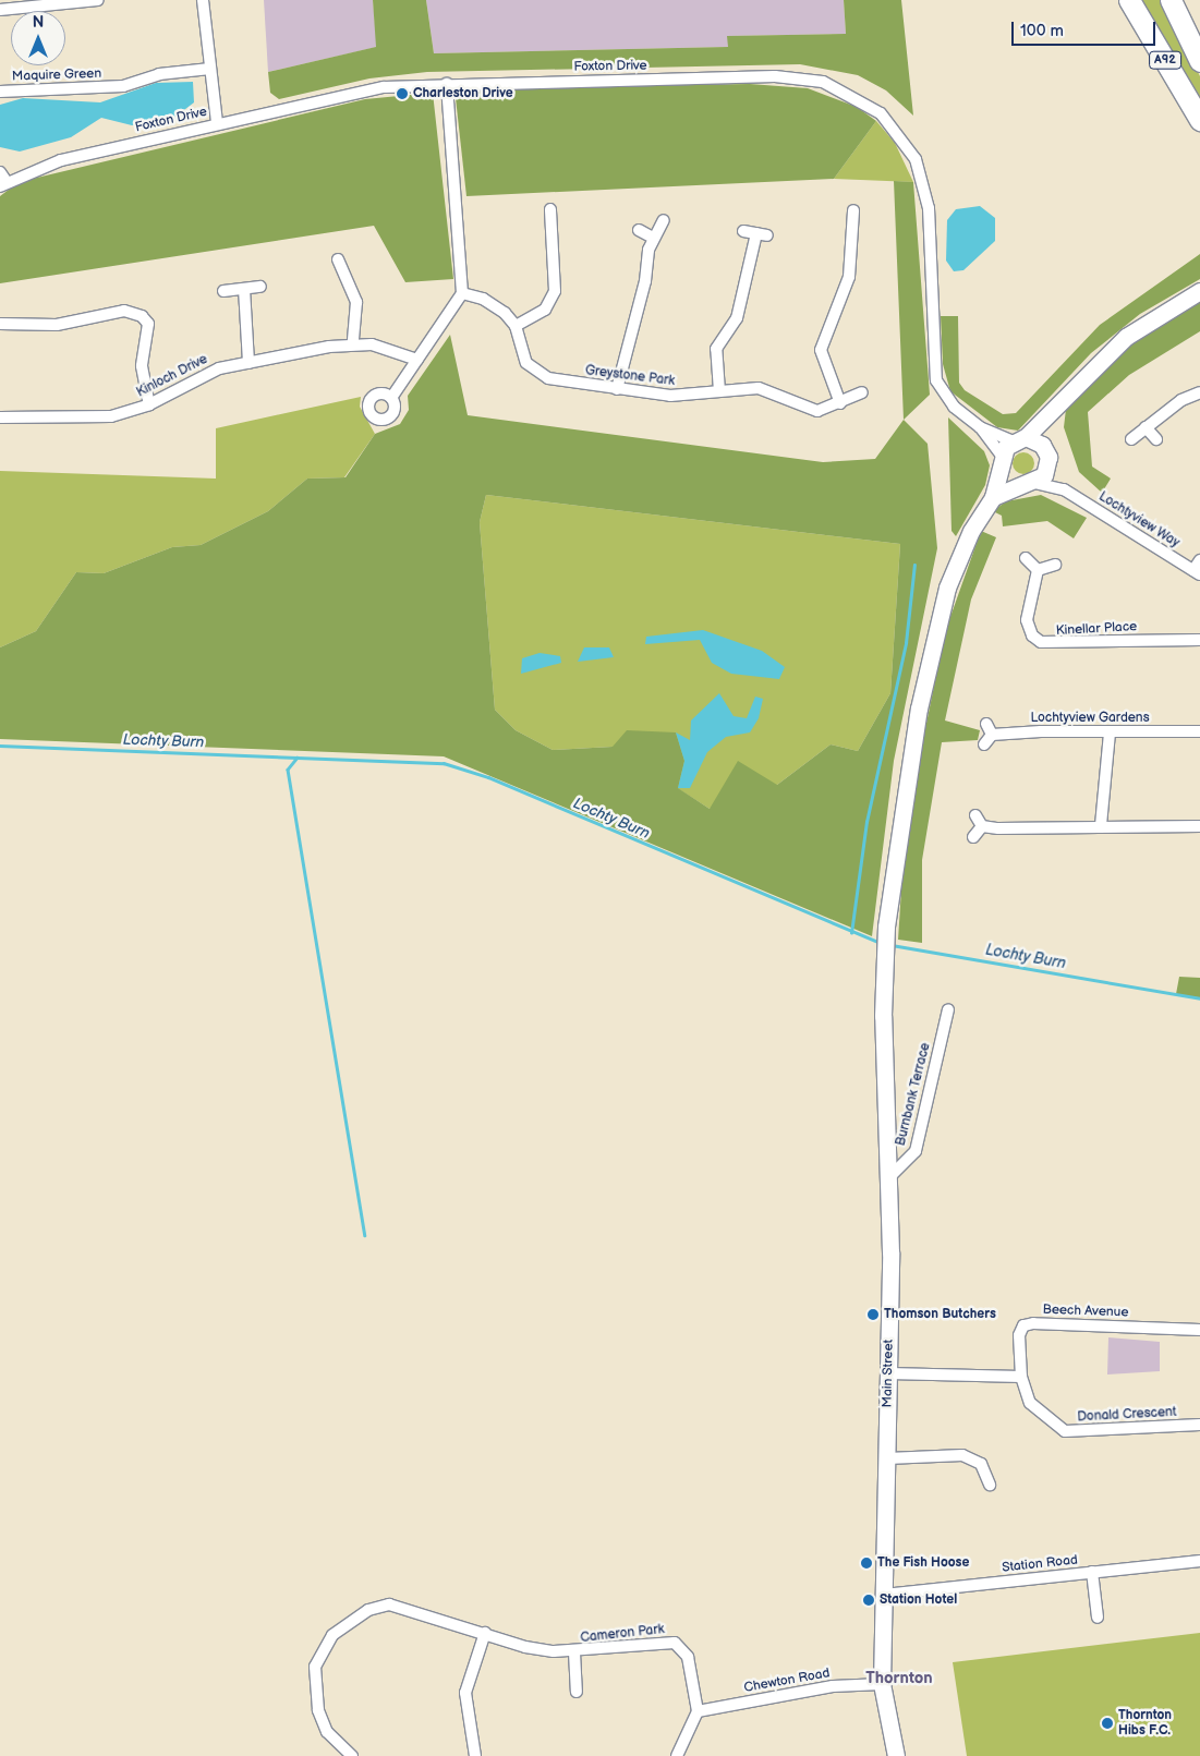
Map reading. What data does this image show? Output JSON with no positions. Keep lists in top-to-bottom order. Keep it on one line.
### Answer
{"streets":{"highway":["A92"],"main road":["Main Street"],"street":["Foxton Drive","Maquire Green","Kinloch Drive","Greystone Park","Lochtyview Way","Kinellar Place","Lochtyview Gardens","Burnbank Terrace","Beech Avenue","Donald Crescent","Station Road","Cameron Park","Chewton Road"]},"crossings":[["Foxton Drive","Main Street"],["Burnbank Terrace","Main Street"],["Beech Avenue","Donald Crescent"],["Main Street","Station Road"],["Main Street","Chewton Road"],["Cameron Park","Chewton Road"]],"districts":["Thornton"],"water":["Lochty Burn"],"places":["Charleston Drive","Thomson Butchers","The Fish Hoose","Station Hotel","Thornton Hibs F.C."],"scale_bar":"100 m","north":"top"}
